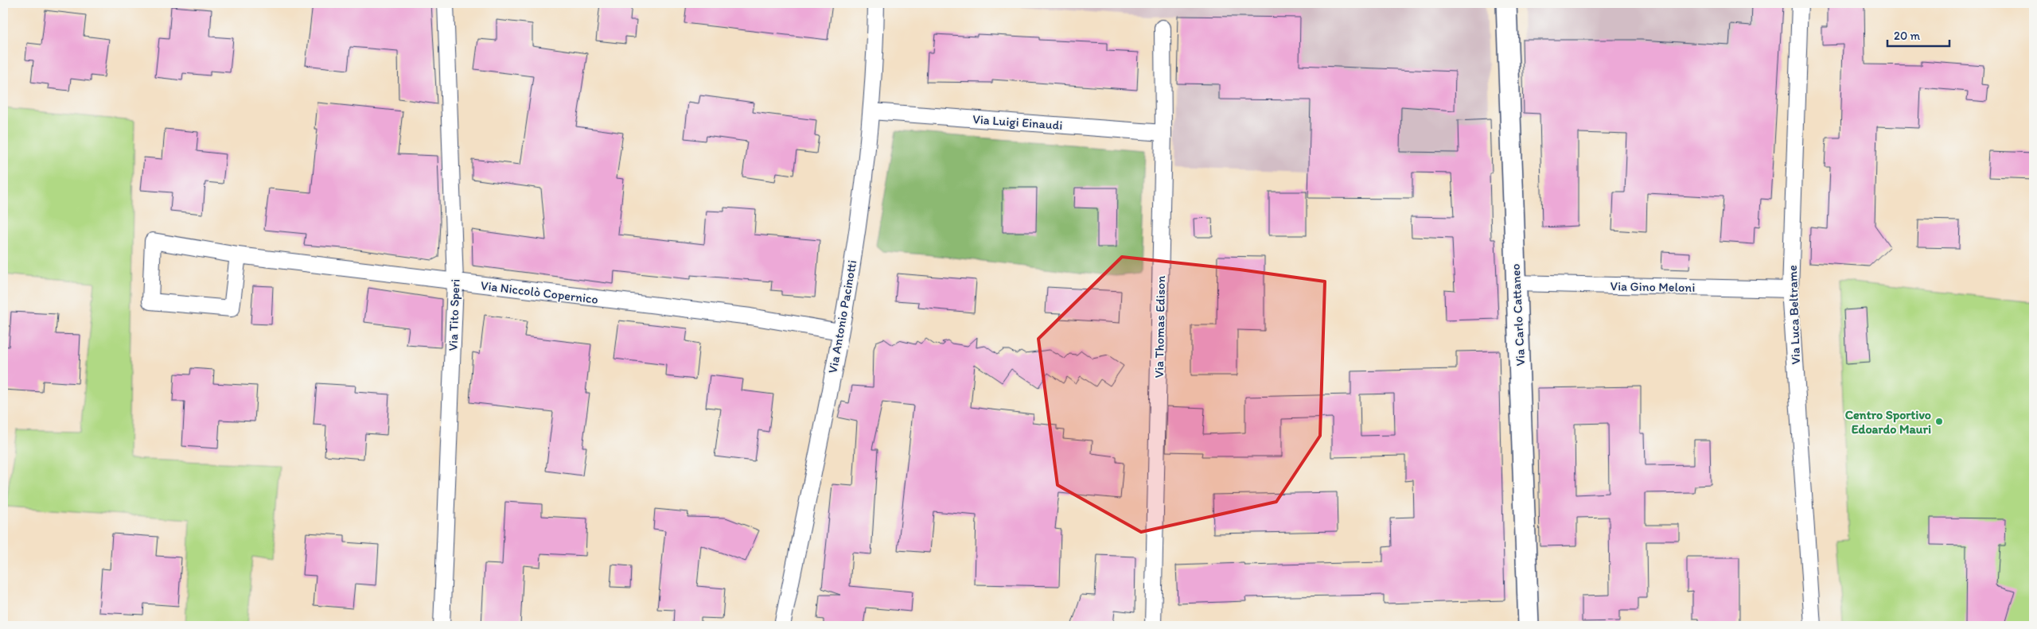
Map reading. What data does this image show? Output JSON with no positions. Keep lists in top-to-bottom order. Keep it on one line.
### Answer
{"streets":{"street":["Via Luigi Einaudi","Via Gino Meloni","Via Niccolò Copernico","Via Tito Speri","Via Carlo Cattaneo","Via Luca Beltrame","Via Antonio Pacinotti","Via Thomas Edison"]},"crossings":[["Via Luigi Einaudi","Via Antonio Pacinotti"],["Via Luigi Einaudi","Via Thomas Edison"],["Via Gino Meloni","Via Carlo Cattaneo"],["Via Gino Meloni","Via Luca Beltrame"],["Via Niccolò Copernico","Via Tito Speri"],["Via Niccolò Copernico","Via Antonio Pacinotti"]],"places":["Centro Sportivo Edoardo Mauri"],"scale_bar":"20 m"}
